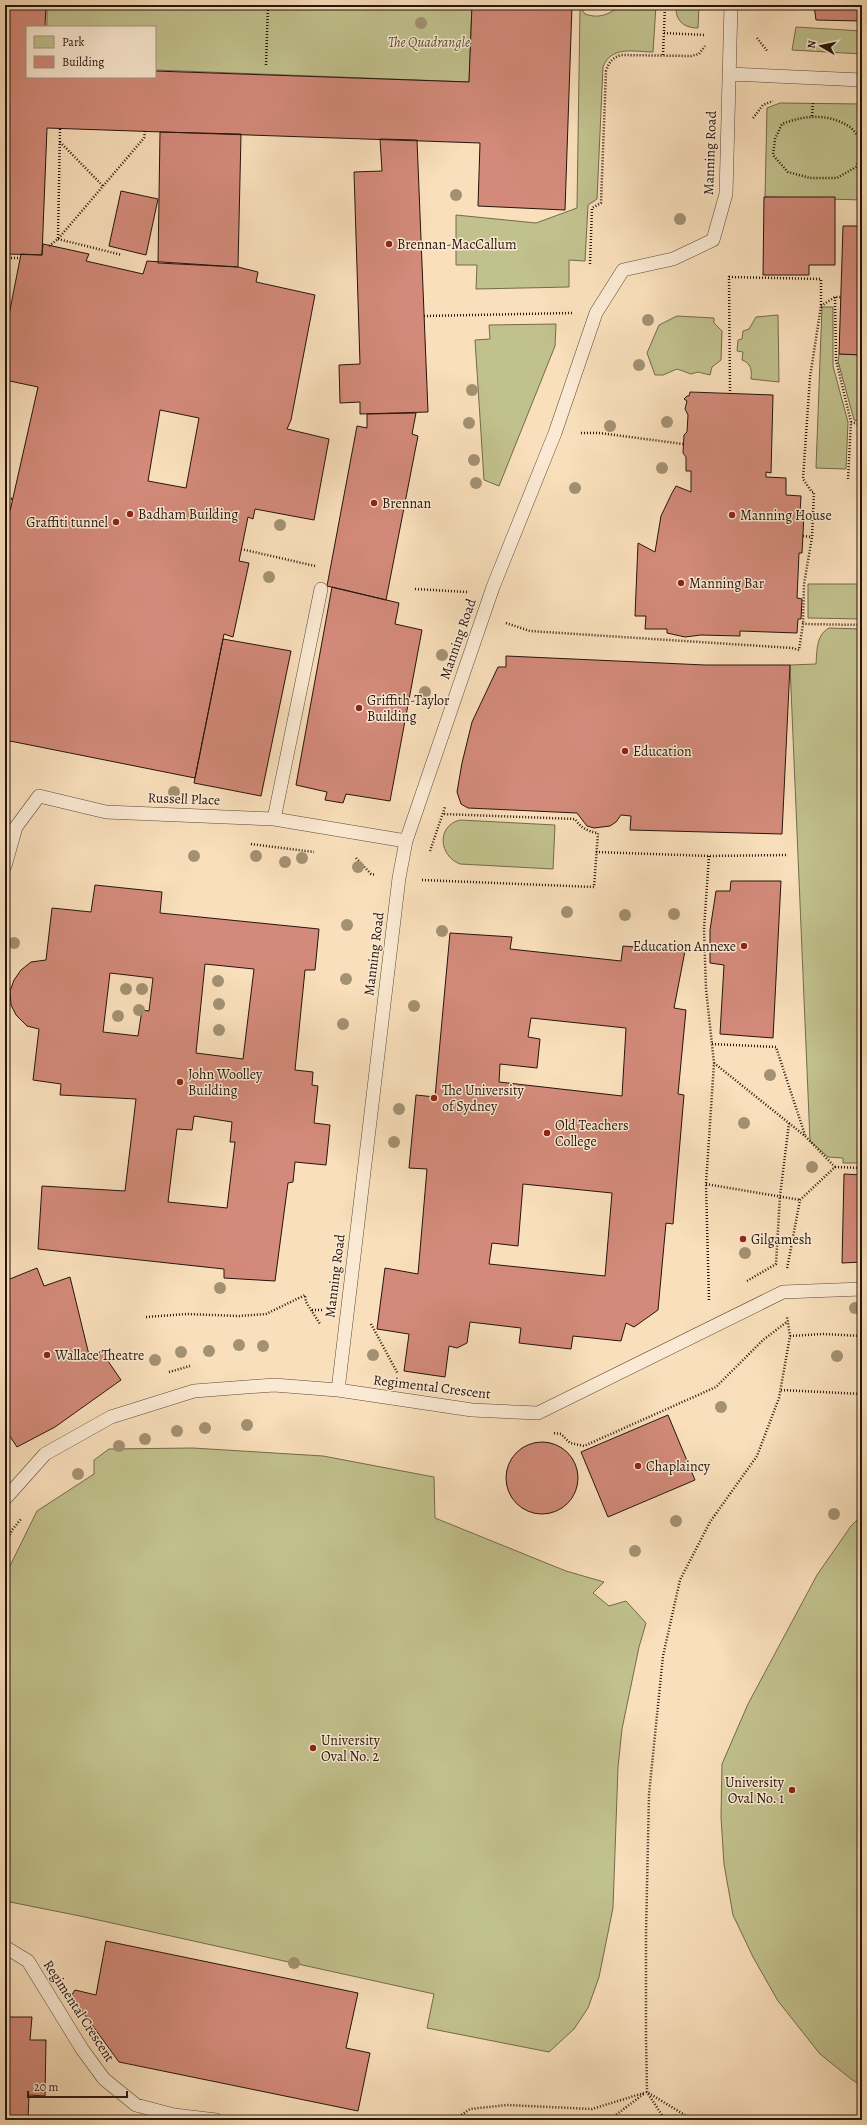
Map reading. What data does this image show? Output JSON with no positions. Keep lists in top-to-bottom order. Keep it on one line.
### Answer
{"streets":{"lane":["Manning Road","Russell Place","Regimental Crescent"]},"crossings":[["Manning Road","Russell Place"],["Manning Road","Regimental Crescent"]],"parks":["The Quadrangle"],"places":["Brennan-MacCallum","Brennan","Badham Building","Manning House","Graffiti tunnel","Manning Bar","Griffith-Taylor Building","Education","Education Annexe","John Woolley Building","The University of Sydney","Old Teachers College","Gilgamesh","Wallace Theatre","Chaplaincy","University Oval No. 2","University Oval No. 1"],"legend":["Park","Building"],"scale_bar":"20 m","north":"left"}
